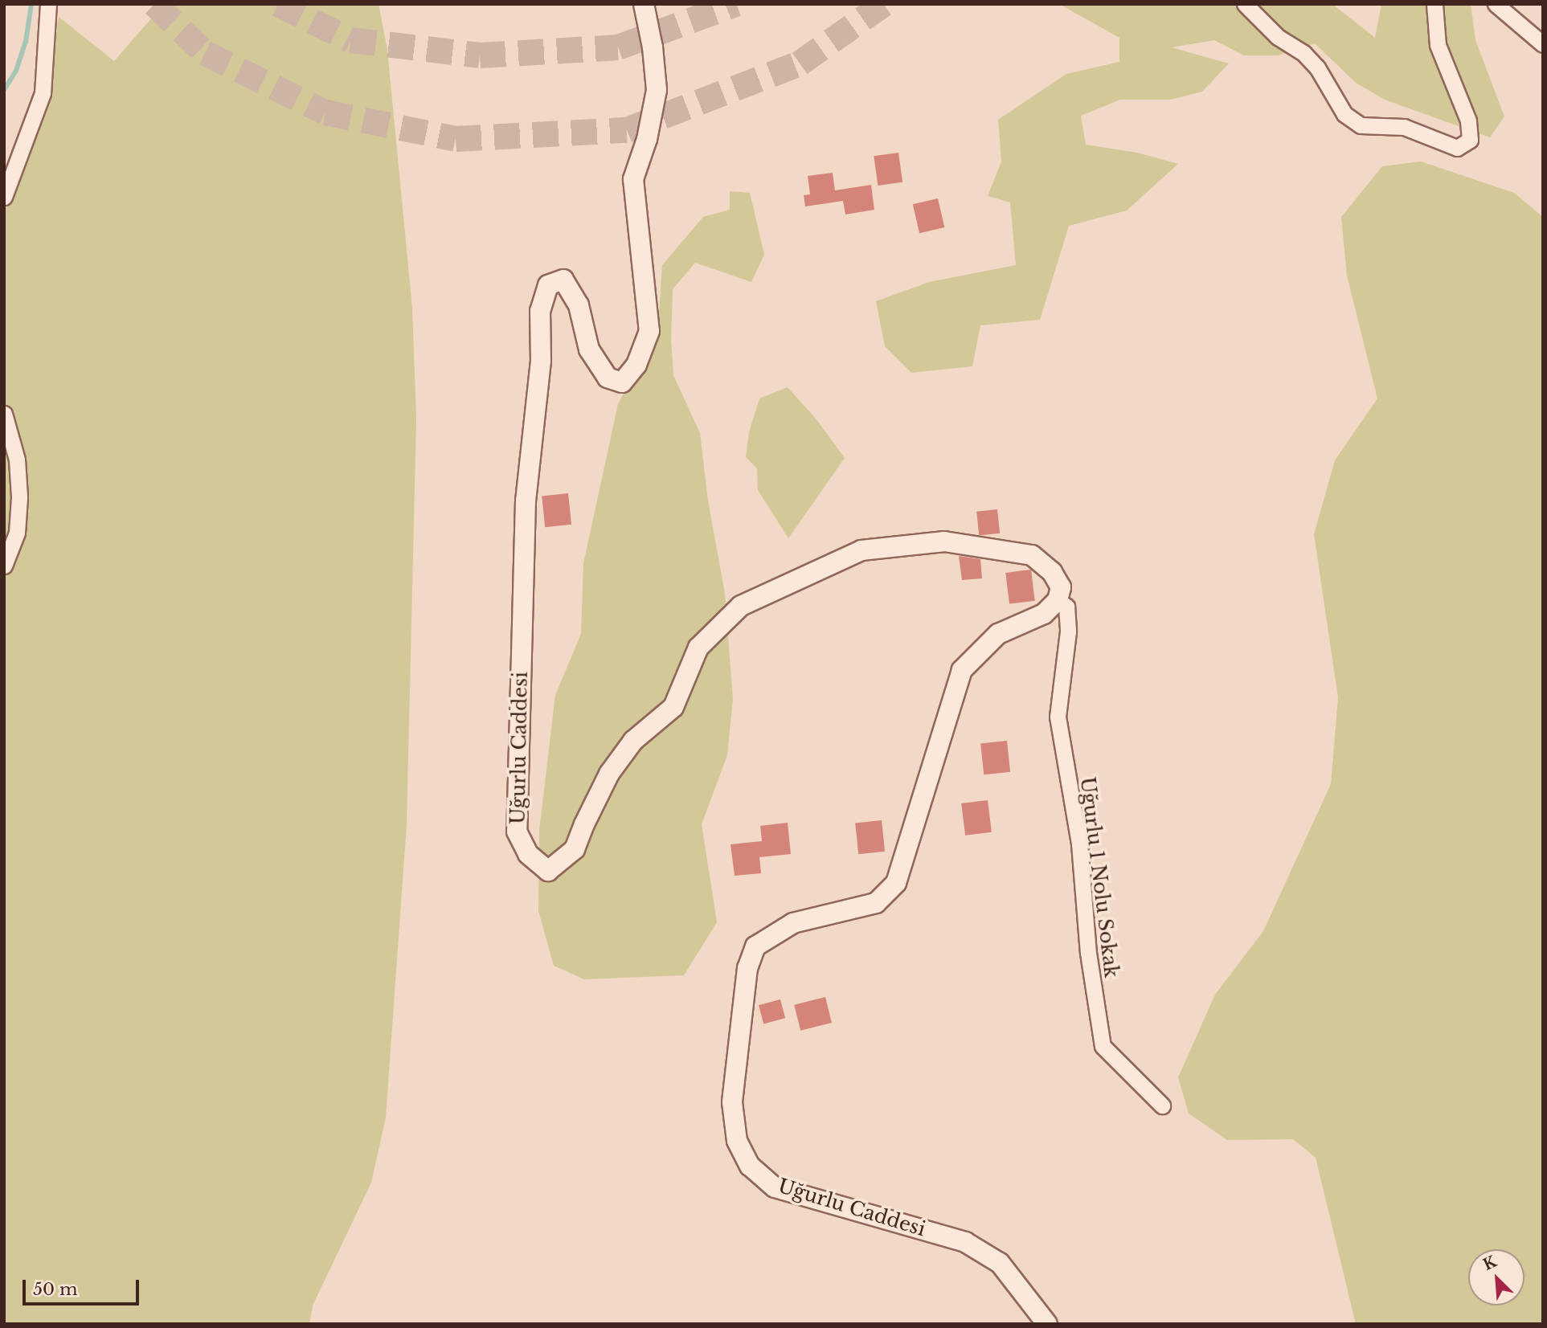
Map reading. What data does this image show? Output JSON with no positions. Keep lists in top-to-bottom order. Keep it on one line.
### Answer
{"streets":{"street":["Uğurlu Caddesi","Uğurlu 1 Nolu Sokak"]},"crossings":[["Uğurlu Caddesi","Uğurlu 1 Nolu Sokak"]],"scale_bar":"50 m","north":"top left"}
